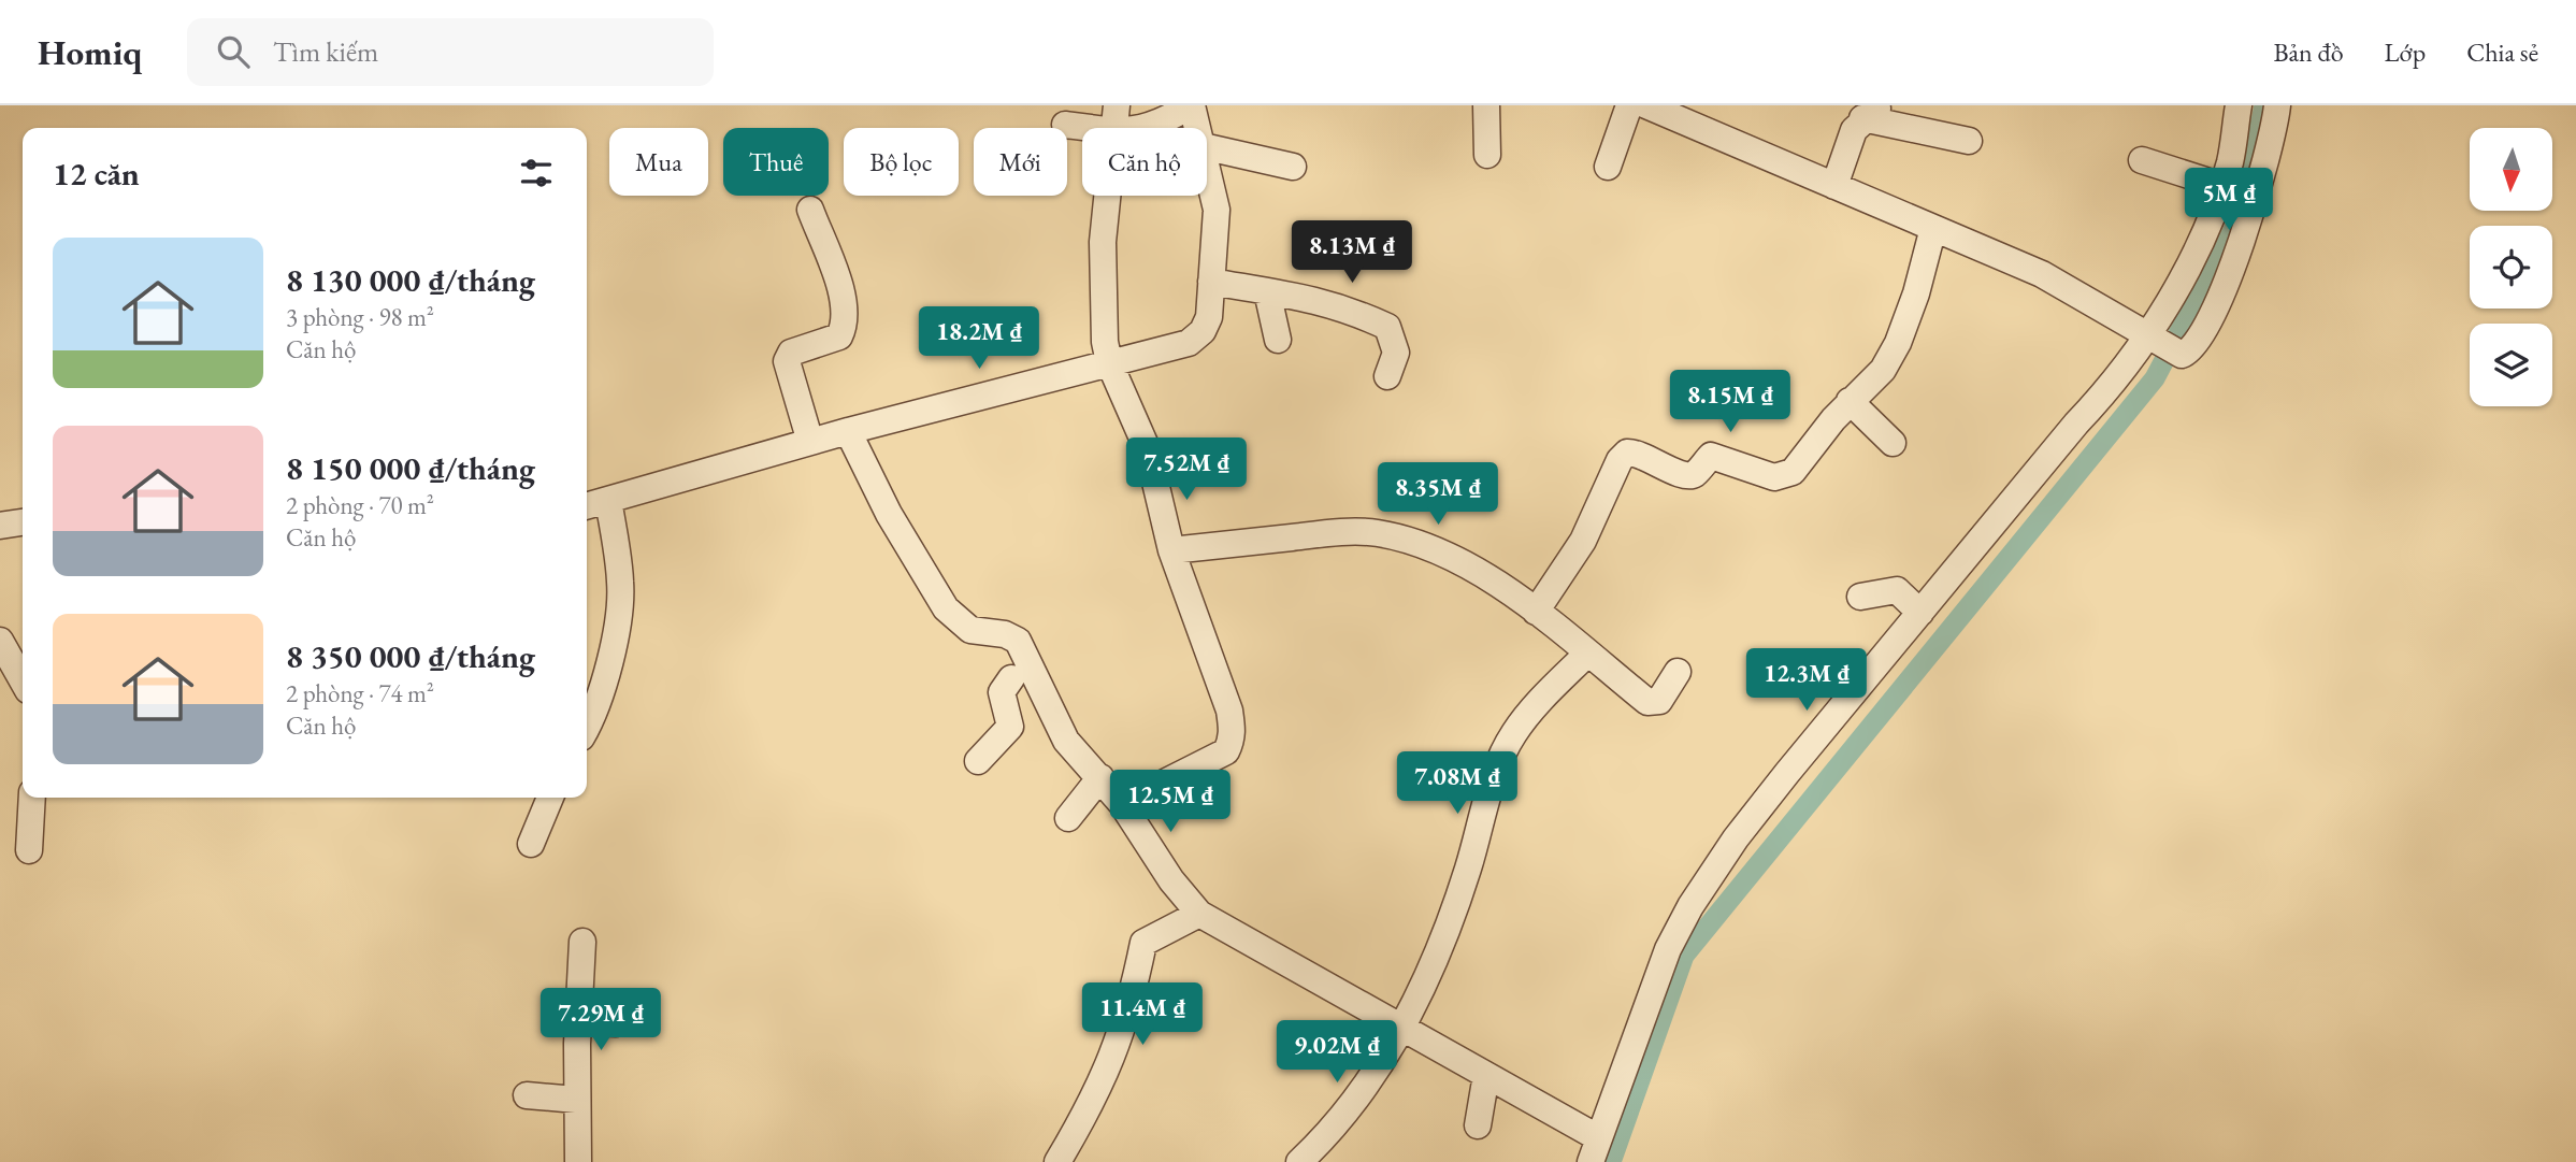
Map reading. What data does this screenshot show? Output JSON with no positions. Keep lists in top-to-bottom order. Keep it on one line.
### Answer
{"north":"bottom","page":{"header":"Homiq","search":"Tìm kiếm","nav":["Bản đồ","Lớp","Chia sẻ"],"chip":["Mua","Thuê","Bộ lọc","Mới","Căn hộ"],"heading":"12 căn","price":["5M ₫","8.13M ₫","18.2M ₫","8.15M ₫","7.52M ₫","8.35M ₫","12.3M ₫","7.08M ₫","12.5M ₫","11.4M ₫","7.29M ₫","9.02M ₫"],"list":[{"name":"8 130 000 ₫/tháng","note":"3 phòng · 98 m² · Căn hộ"},{"name":"8 150 000 ₫/tháng","note":"2 phòng · 70 m² · Căn hộ"},{"name":"8 350 000 ₫/tháng","note":"2 phòng · 74 m² · Căn hộ"}]}}
